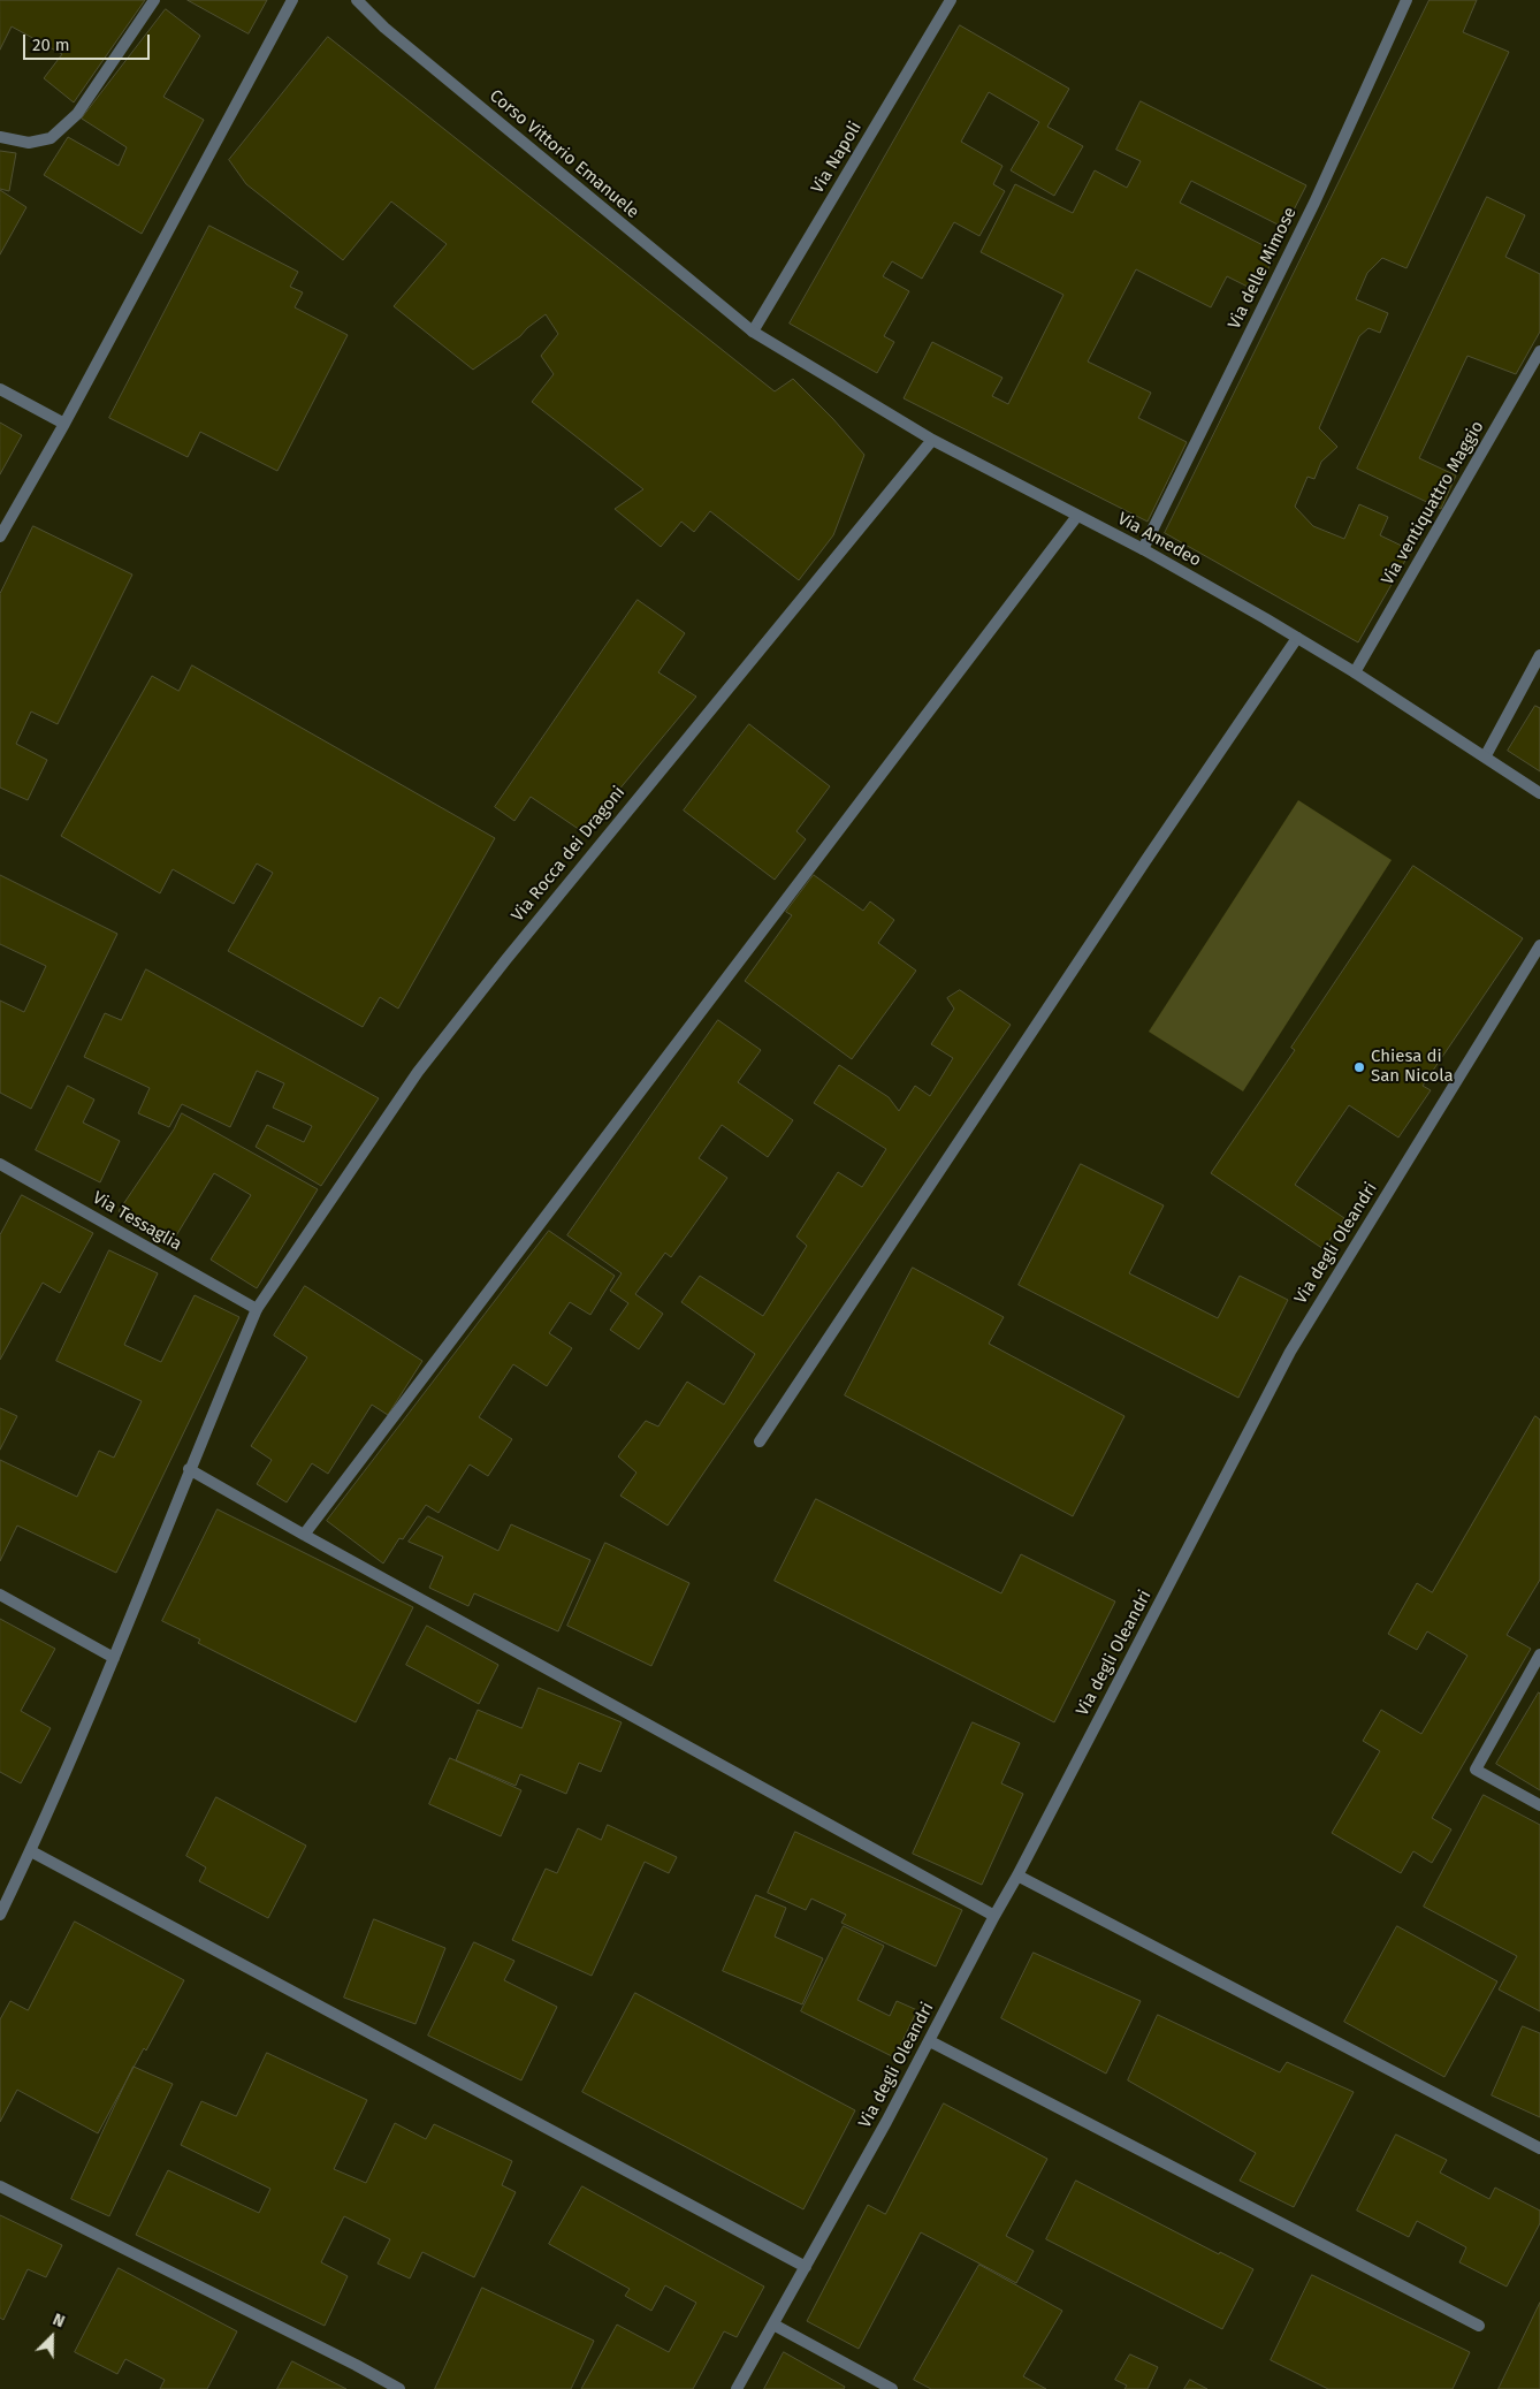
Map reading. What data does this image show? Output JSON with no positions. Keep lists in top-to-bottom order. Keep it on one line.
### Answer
{"streets":{"street":["Corso Vittorio Emanuele","Via Napoli","Via delle Mimose","Via ventiquattro Maggio","Via Amedeo","Via Rocca dei Dragoni","Via Tessaglia","Via degli Oleandri"]},"crossings":[["Corso Vittorio Emanuele","Via Napoli"],["Corso Vittorio Emanuele","Via Amedeo"],["Via Napoli","Via Amedeo"],["Via delle Mimose","Via Amedeo"],["Via ventiquattro Maggio","Via Amedeo"],["Via Amedeo","Via Rocca dei Dragoni"],["Via Rocca dei Dragoni","Via Tessaglia"]],"places":["Chiesa di San Nicola"],"scale_bar":"20 m","north":"top right"}
